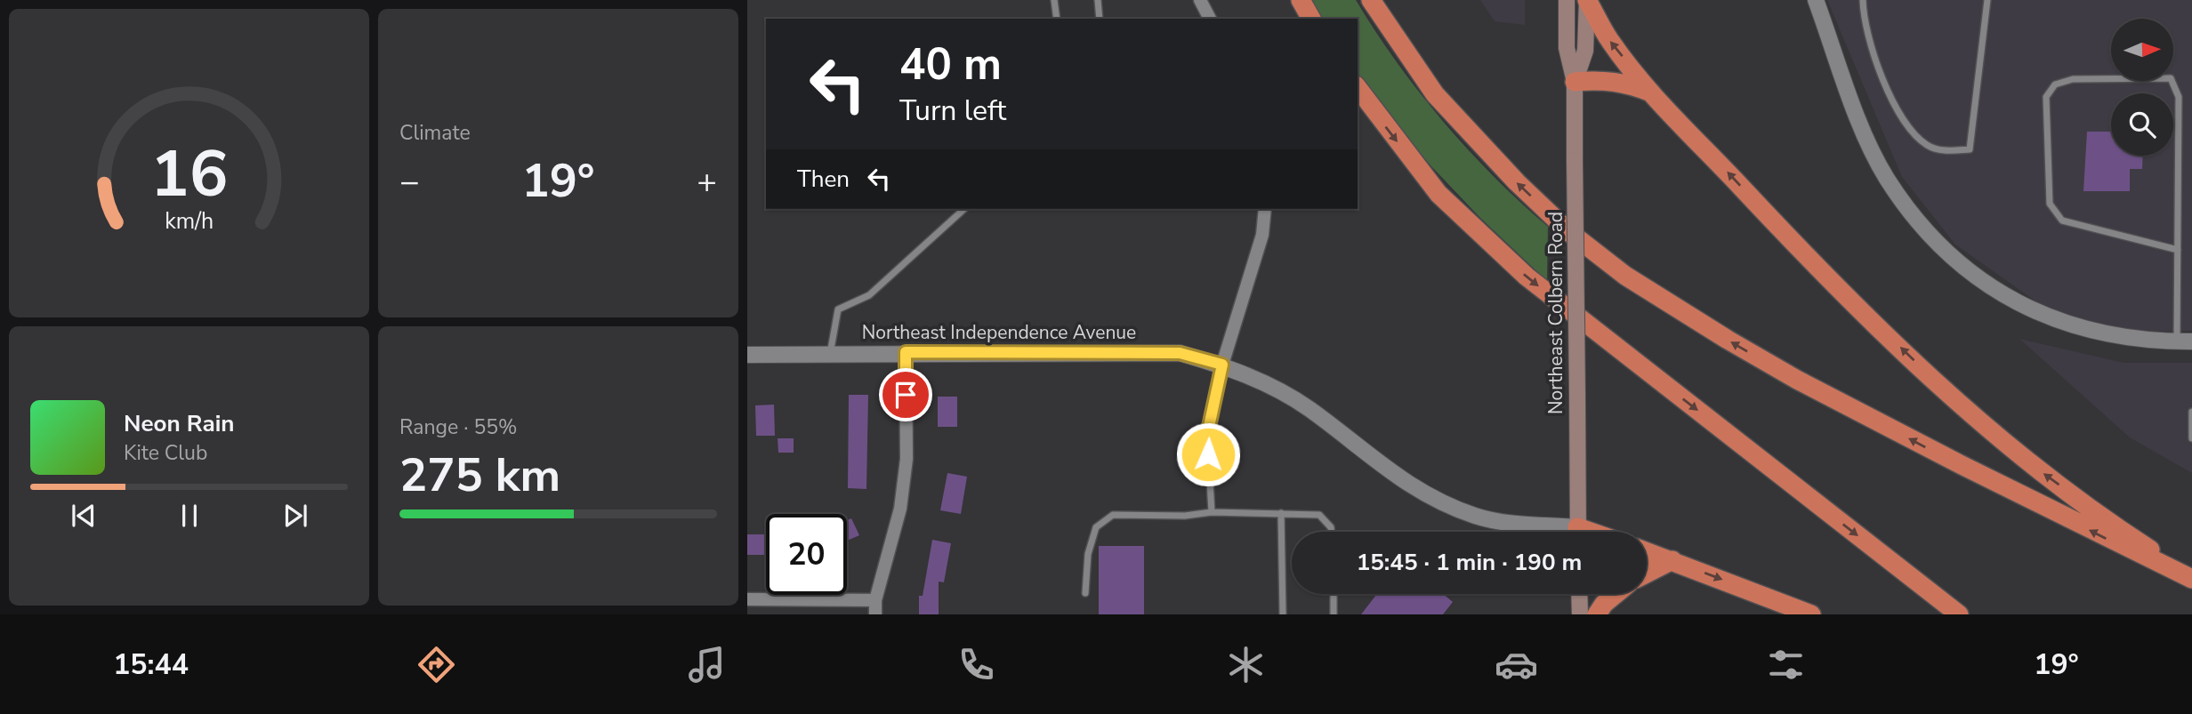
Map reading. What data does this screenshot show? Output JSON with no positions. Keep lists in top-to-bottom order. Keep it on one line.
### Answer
{"streets":{"main road":["Northeast Colbern Road"],"street":["Northeast Independence Avenue"]},"north":"right","page":{"tile":["Climate",["Range · 55%","275 km"]],"turn":["40 m","Turn left"],"then":"Then","heat":["−","19°","+"],"song":["Neon Rain","Kite Club"],"limit":"20","trip":"15:45 · 1 min · 190 m","tabs":["15:44","19°"],"gauge":["16","km/h"]}}
